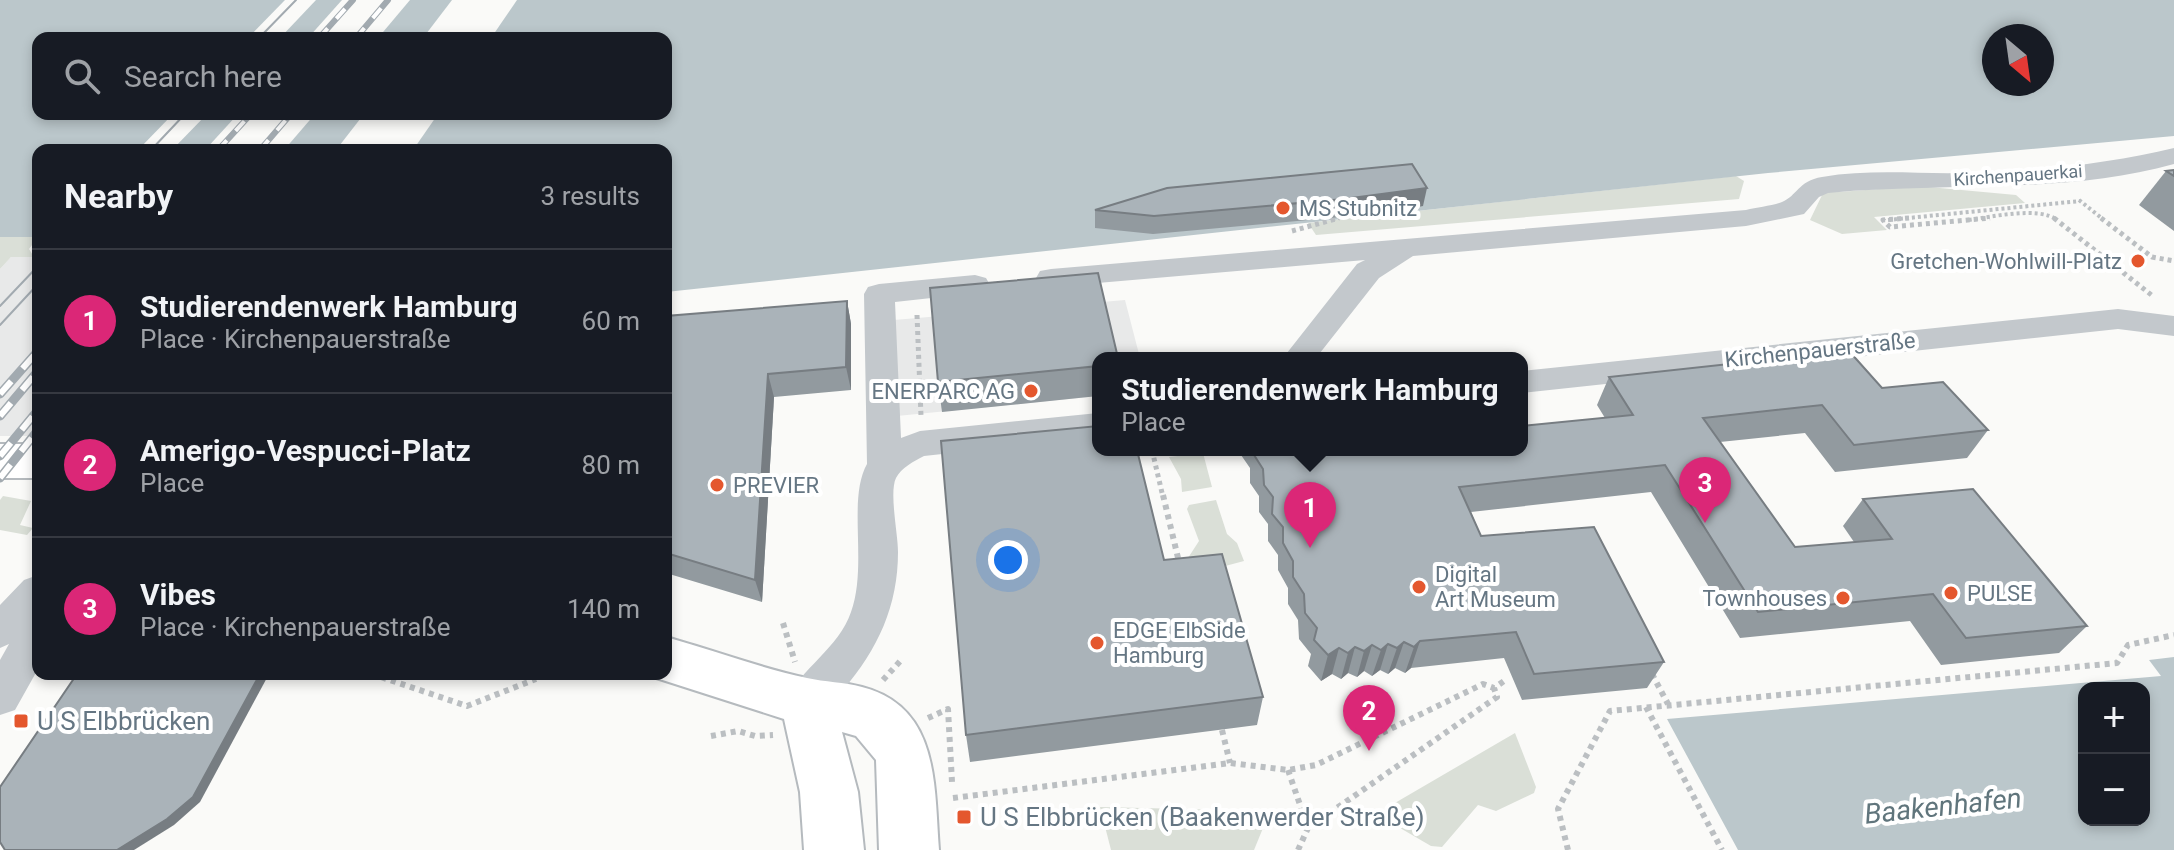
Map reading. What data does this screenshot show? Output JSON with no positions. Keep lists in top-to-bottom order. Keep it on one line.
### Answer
{"streets":{"street":["Kirchenpauerkai","Kirchenpauerstraße"]},"water":["Baakenhafen"],"places":{"other":["MS Stubnitz","Gretchen-Wohlwill-Platz","ENERPARC AG","PREVIER","Digital Art Museum","PULSE","Townhouses","EDGE ElbSide Hamburg"],"transit":["U S Elbbrücken","U S Elbbrücken (Baakenwerder Straße)"]},"north":"bottom right","page":{"search":"Search here","heading":["Nearby","3 results"],"list":[{"mark":"1","name":"Studierendenwerk Hamburg","note":"Place · Kirchenpauerstraße","value":"60 m"},{"mark":"2","name":"Amerigo-Vespucci-Platz","note":"Place","value":"80 m"},{"mark":"3","name":"Vibes","note":"Place · Kirchenpauerstraße","value":"140 m"}],"popup":["Studierendenwerk Hamburg","Place"],"pins":["3","1","2"],"map_buttons":["+","−"]}}
